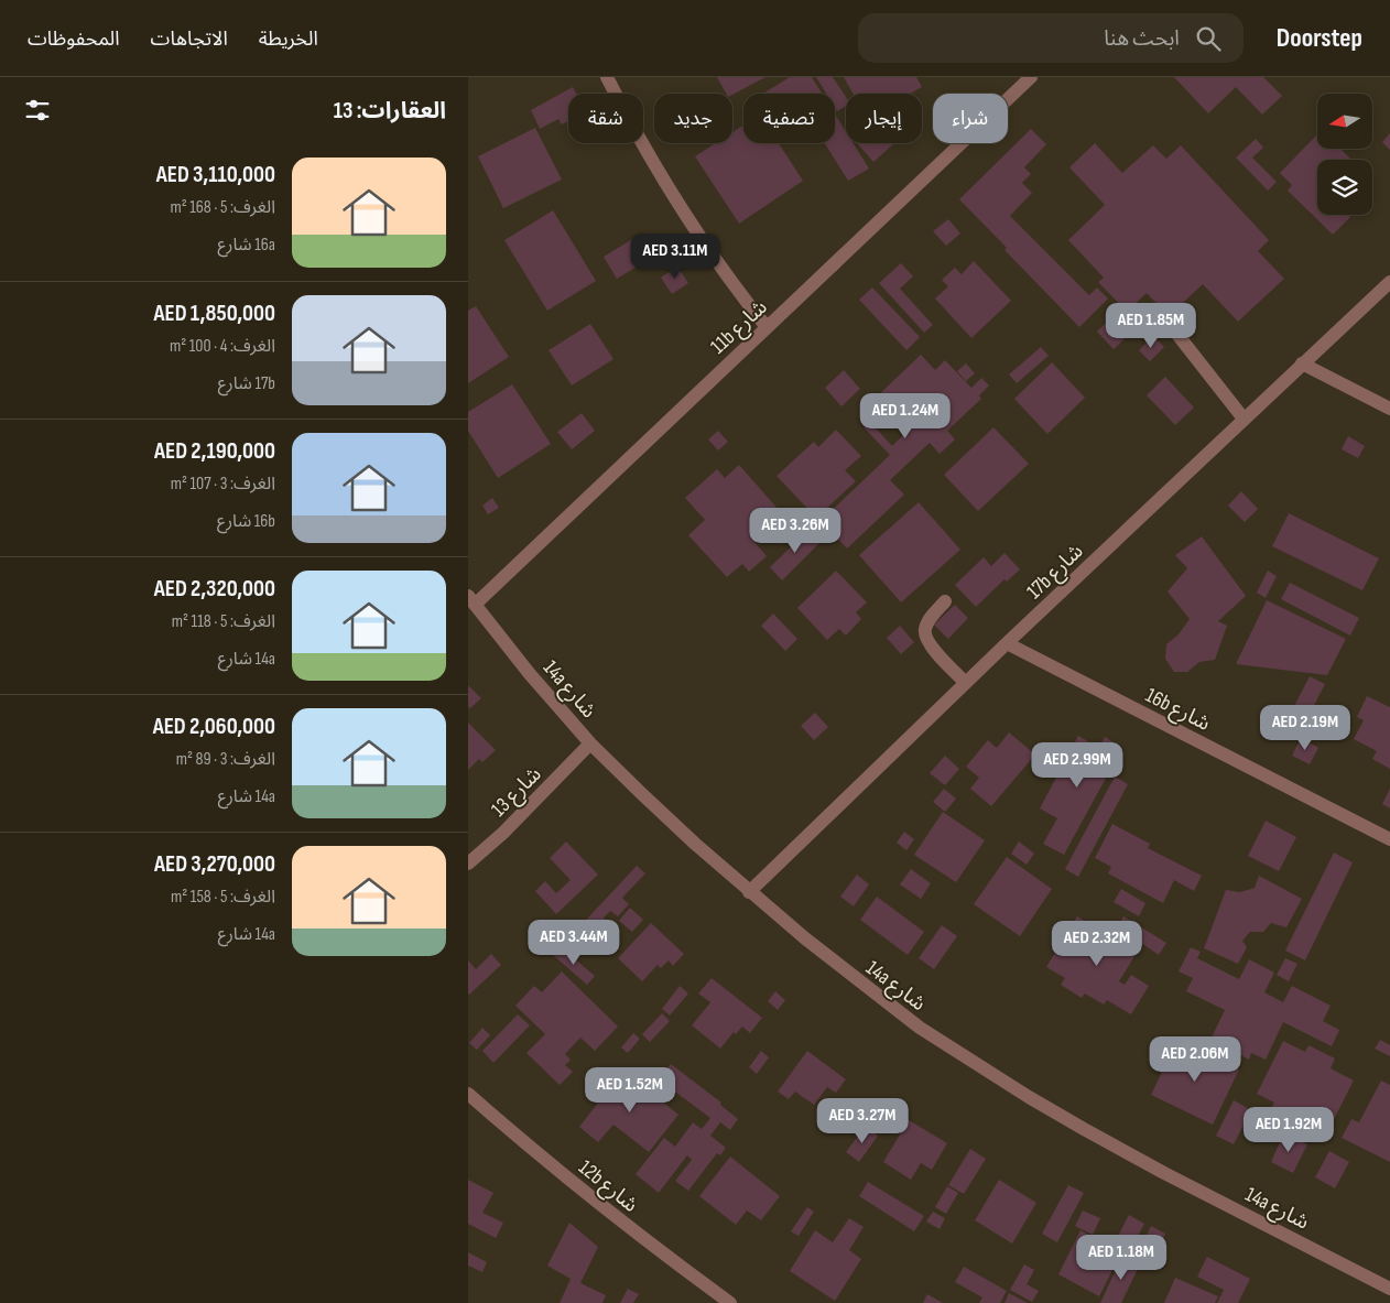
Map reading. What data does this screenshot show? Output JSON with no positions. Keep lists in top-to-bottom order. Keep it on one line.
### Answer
{"streets":{"street":["11b شارع","17b شارع","14a شارع","16b شارع","شارع 13","12b شارع"]},"crossings":[["11b شارع","14a شارع"],["17b شارع","14a شارع"],["17b شارع","16b شارع"],["14a شارع","شارع 13"]],"north":"left","page":{"header":"Doorstep","search":"ابحث هنا","nav":["الخريطة","الاتجاهات","المحفوظات"],"heading":"العقارات: 13","chip":["شراء","إيجار","تصفية","جديد","شقة"],"list":[{"name":"AED 3,110,000","note":"الغرف: 5 · 168 m² · 16a شارع"},{"name":"AED 1,850,000","note":"الغرف: 4 · 100 m² · 17b شارع"},{"name":"AED 2,190,000","note":"الغرف: 3 · 107 m² · 16b شارع"},{"name":"AED 2,320,000","note":"الغرف: 5 · 118 m² · 14a شارع"},{"name":"AED 2,060,000","note":"الغرف: 3 · 89 m² · 14a شارع"},{"name":"AED 3,270,000","note":"الغرف: 5 · 158 m² · 14a شارع"}],"price":["AED 3.11M","AED 1.85M","AED 1.24M","AED 3.26M","AED 2.19M","AED 2.99M","AED 3.44M","AED 2.32M","AED 2.06M","AED 1.52M","AED 3.27M","AED 1.92M","AED 1.18M"]}}
